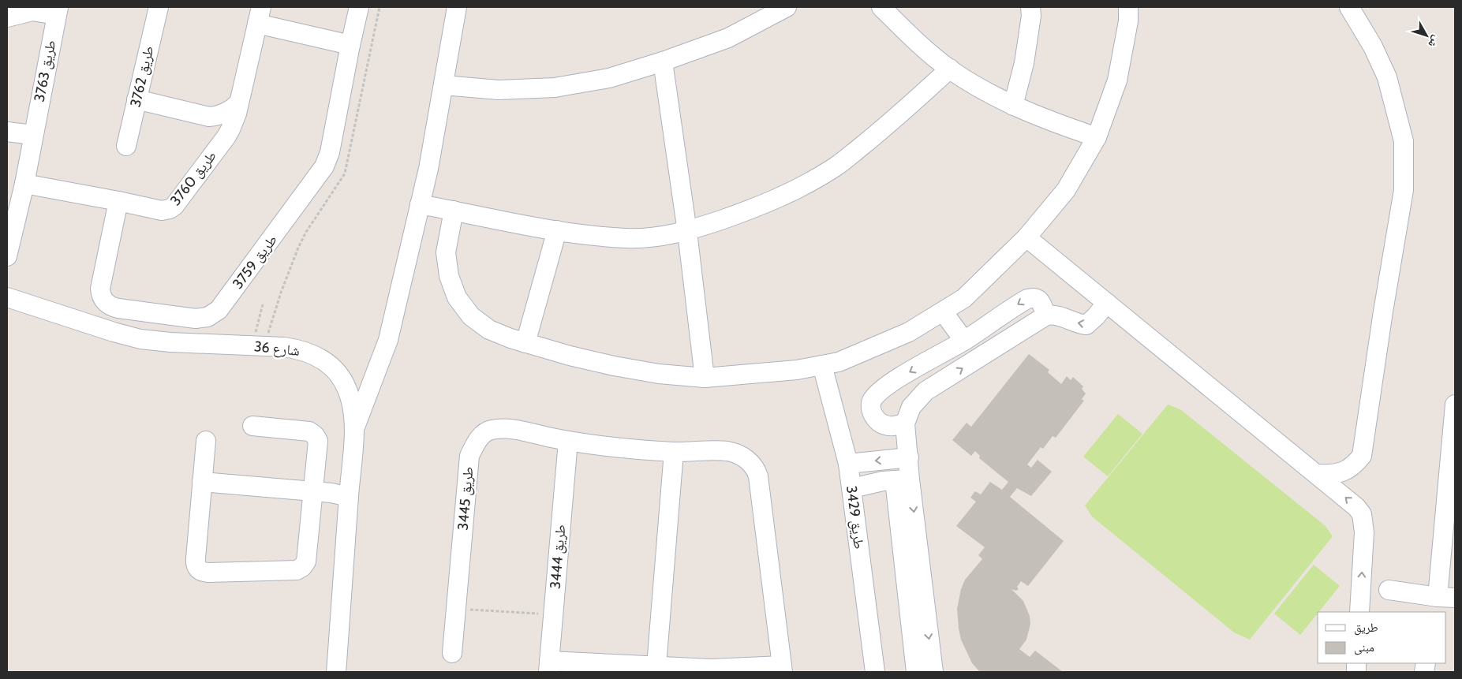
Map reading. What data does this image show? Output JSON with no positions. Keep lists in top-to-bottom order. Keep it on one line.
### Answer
{"streets":{"street":["طريق 3763","طريق 3762","طريق 3760","طريق 3759","شارع 36","طريق 3445","طريق 3429","طريق 3444"]},"crossings":[["طريق 3763","طريق 3760"],["طريق 3760","طريق 3759"],["طريق 3445","طريق 3444"]],"legend":["طريق","مبنى"],"north":"bottom right"}
